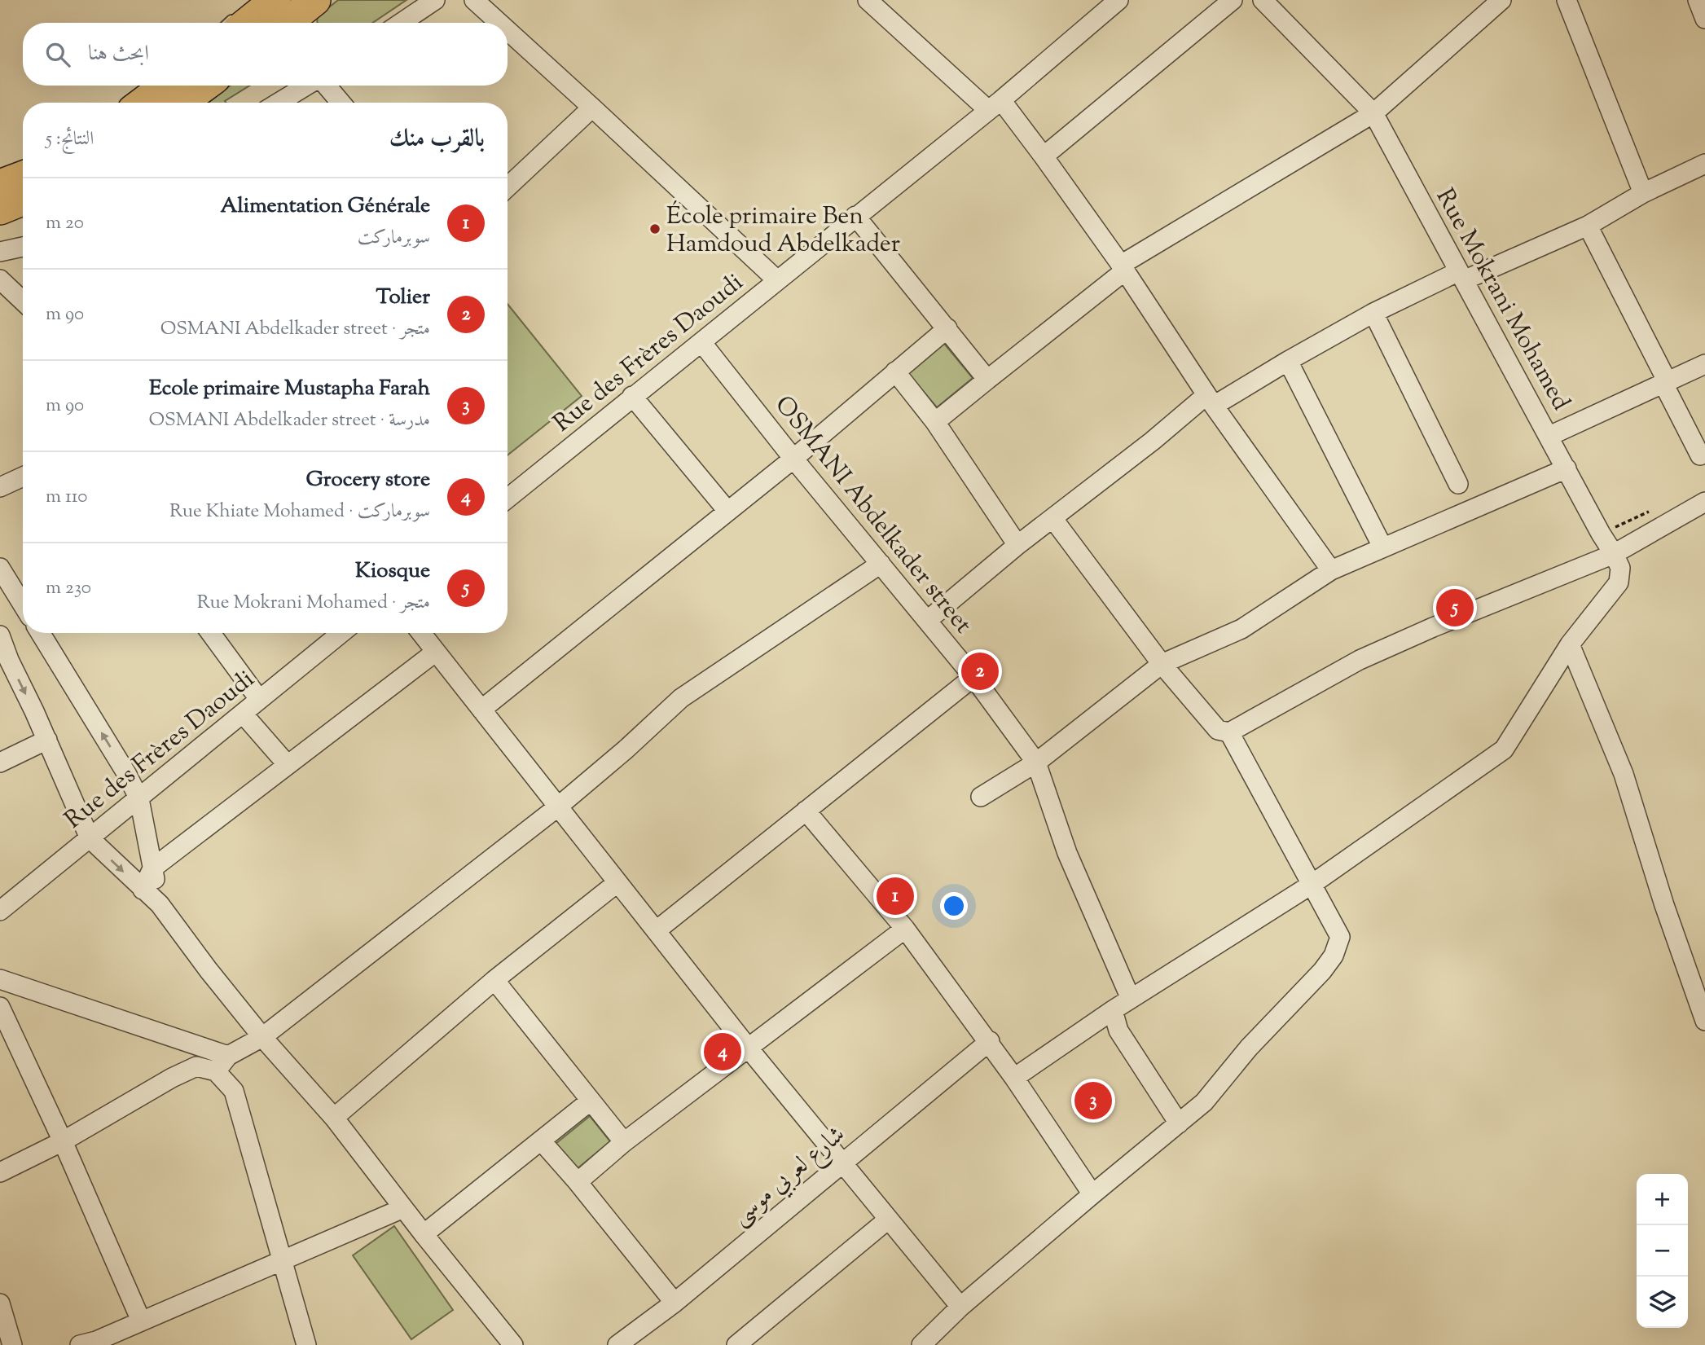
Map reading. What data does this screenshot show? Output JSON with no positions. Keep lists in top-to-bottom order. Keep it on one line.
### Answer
{"streets":{"street":["Rue Mokrani Mohamed","Rue des Frères Daoudi","OSMANI Abdelkader street","شارع لعربي موسى"]},"crossings":[["Rue Mokrani Mohamed","OSMANI Abdelkader street"],["Rue des Frères Daoudi","OSMANI Abdelkader street"]],"places":["École primaire Ben Hamdoud Abdelkader"],"page":{"search":"ابحث هنا","heading":["بالقرب منك","النتائج: 5"],"list":[{"mark":"1","name":"Alimentation Générale","note":"سوبرماركت","value":"20 m"},{"mark":"2","name":"Tolier","note":"متجر · OSMANI Abdelkader street","value":"90 m"},{"mark":"3","name":"Ecole primaire Mustapha Farah","note":"مدرسة · OSMANI Abdelkader street","value":"90 m"},{"mark":"4","name":"Grocery store","note":"سوبرماركت · Rue Khiate Mohamed","value":"110 m"},{"mark":"5","name":"Kiosque","note":"متجر · Rue Mokrani Mohamed","value":"230 m"}],"pins":["5","2","1","4","3"],"map_buttons":["+","−"]}}
